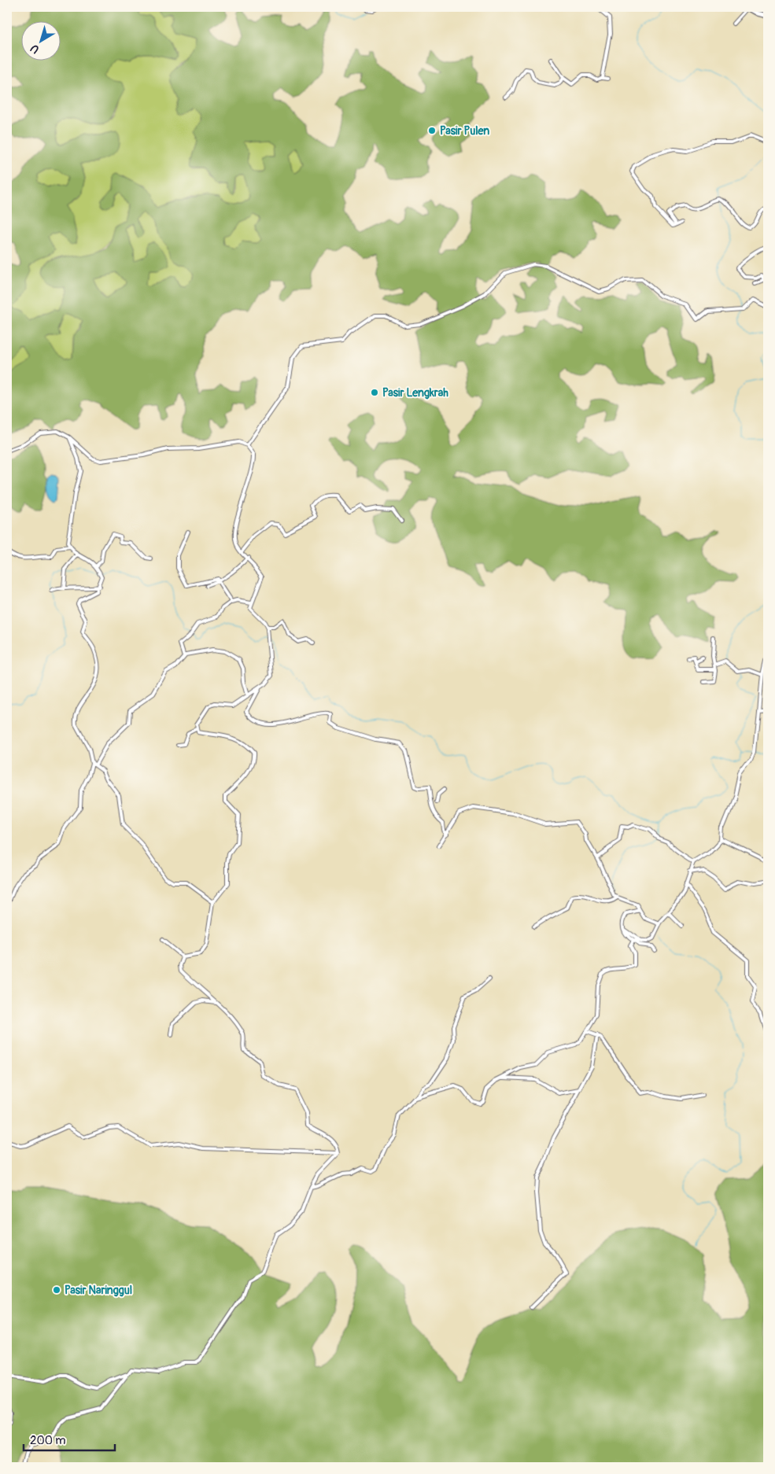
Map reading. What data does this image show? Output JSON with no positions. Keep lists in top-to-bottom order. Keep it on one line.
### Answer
{"places":["Pasir Pulen","Pasir Lengkrah","Pasir Naringgul"],"scale_bar":"200 m","north":"bottom left"}
